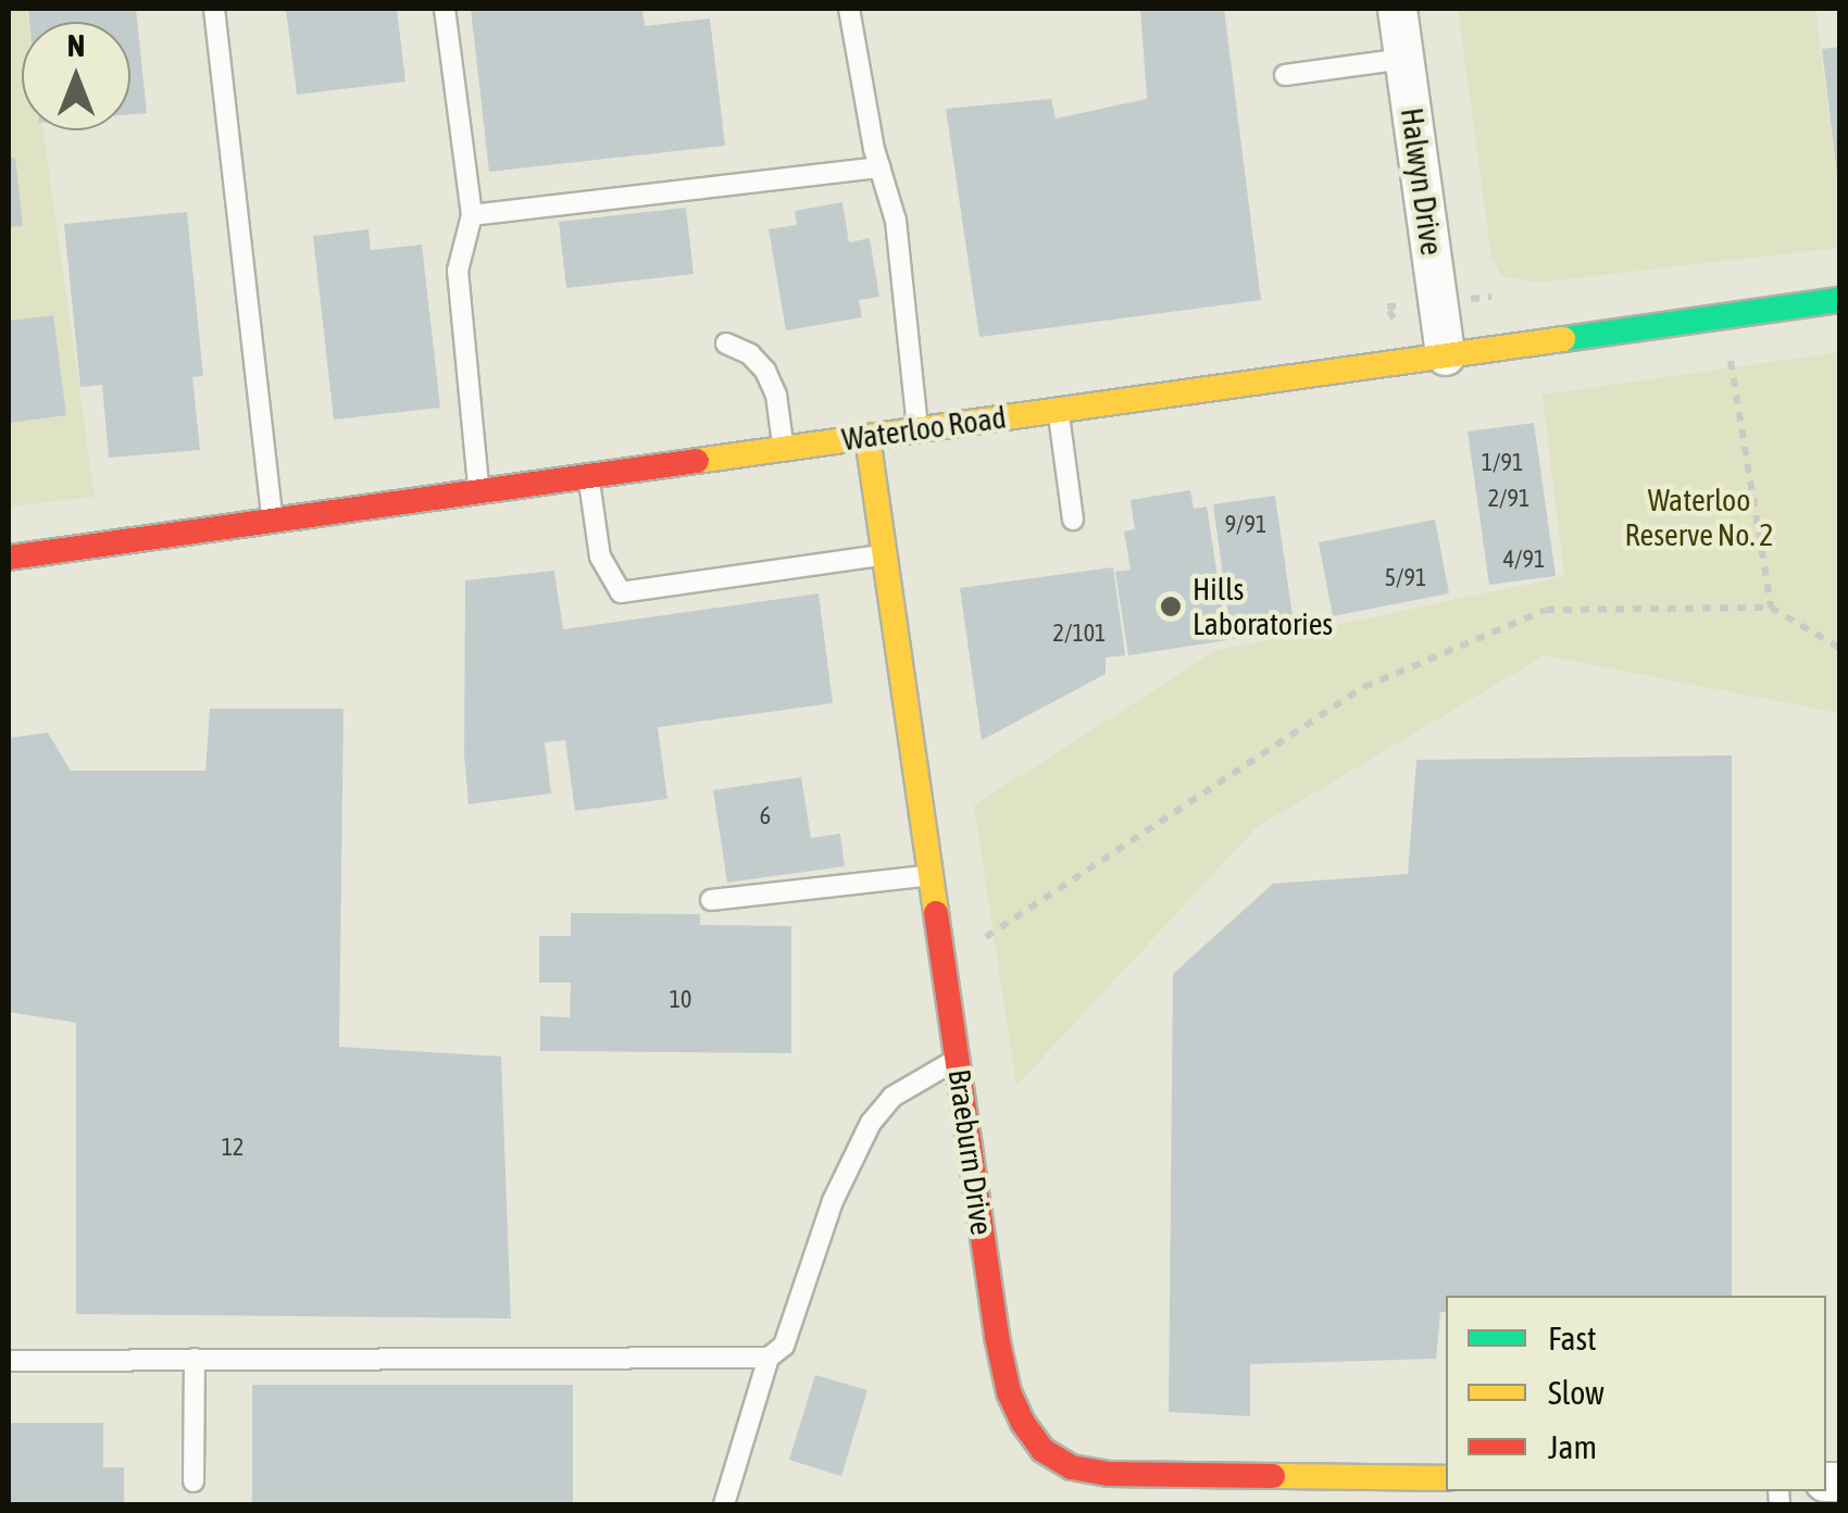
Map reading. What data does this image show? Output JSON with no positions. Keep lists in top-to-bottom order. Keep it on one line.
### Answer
{"streets":{"street":["Halwyn Drive","Waterloo Road","Braeburn Drive"]},"crossings":[["Halwyn Drive","Waterloo Road"],["Waterloo Road","Braeburn Drive"]],"parks":["Waterloo Reserve No. 2"],"places":["Hills Laboratories"],"house_numbers":["1/91","2/91","9/91","4/91","5/91","2/101","6","10","12"],"legend":["Fast","Slow","Jam"],"north":"top"}
